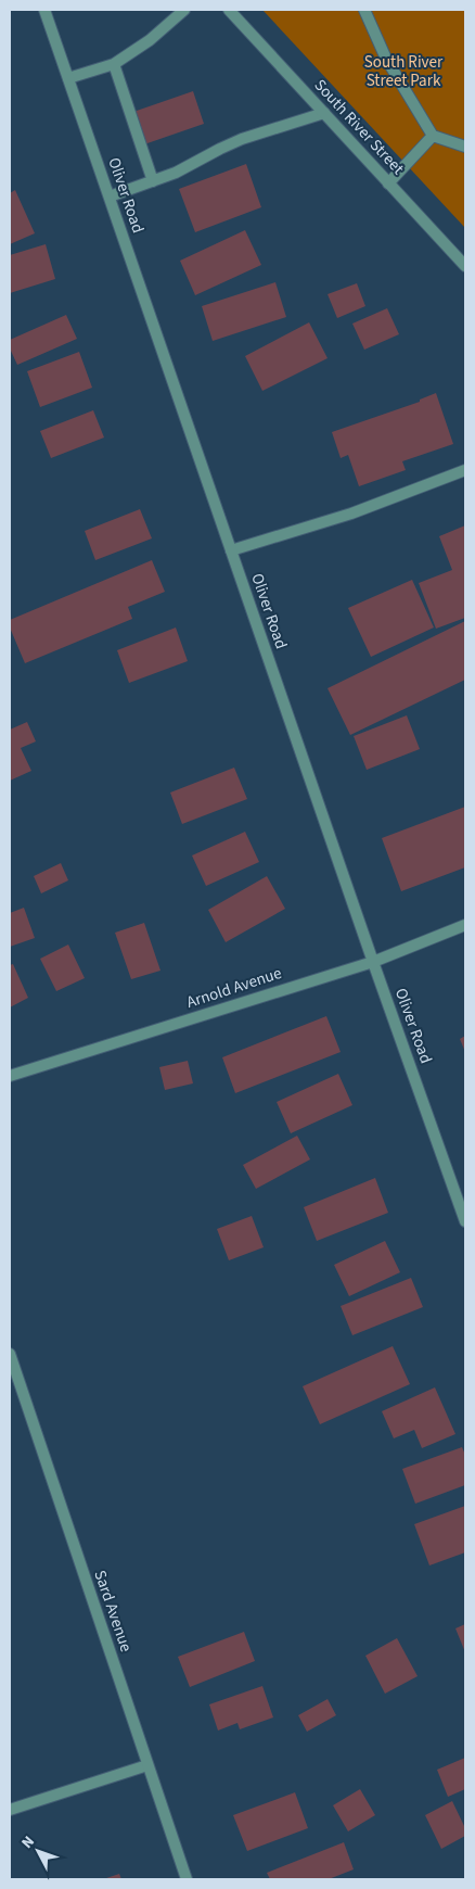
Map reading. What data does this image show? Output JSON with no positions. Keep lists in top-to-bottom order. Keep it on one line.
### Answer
{"streets":{"street":["South River Street","Oliver Road","Arnold Avenue","Sard Avenue"]},"crossings":[["Oliver Road","Arnold Avenue"]],"parks":["South River Street Park"],"north":"top left"}
